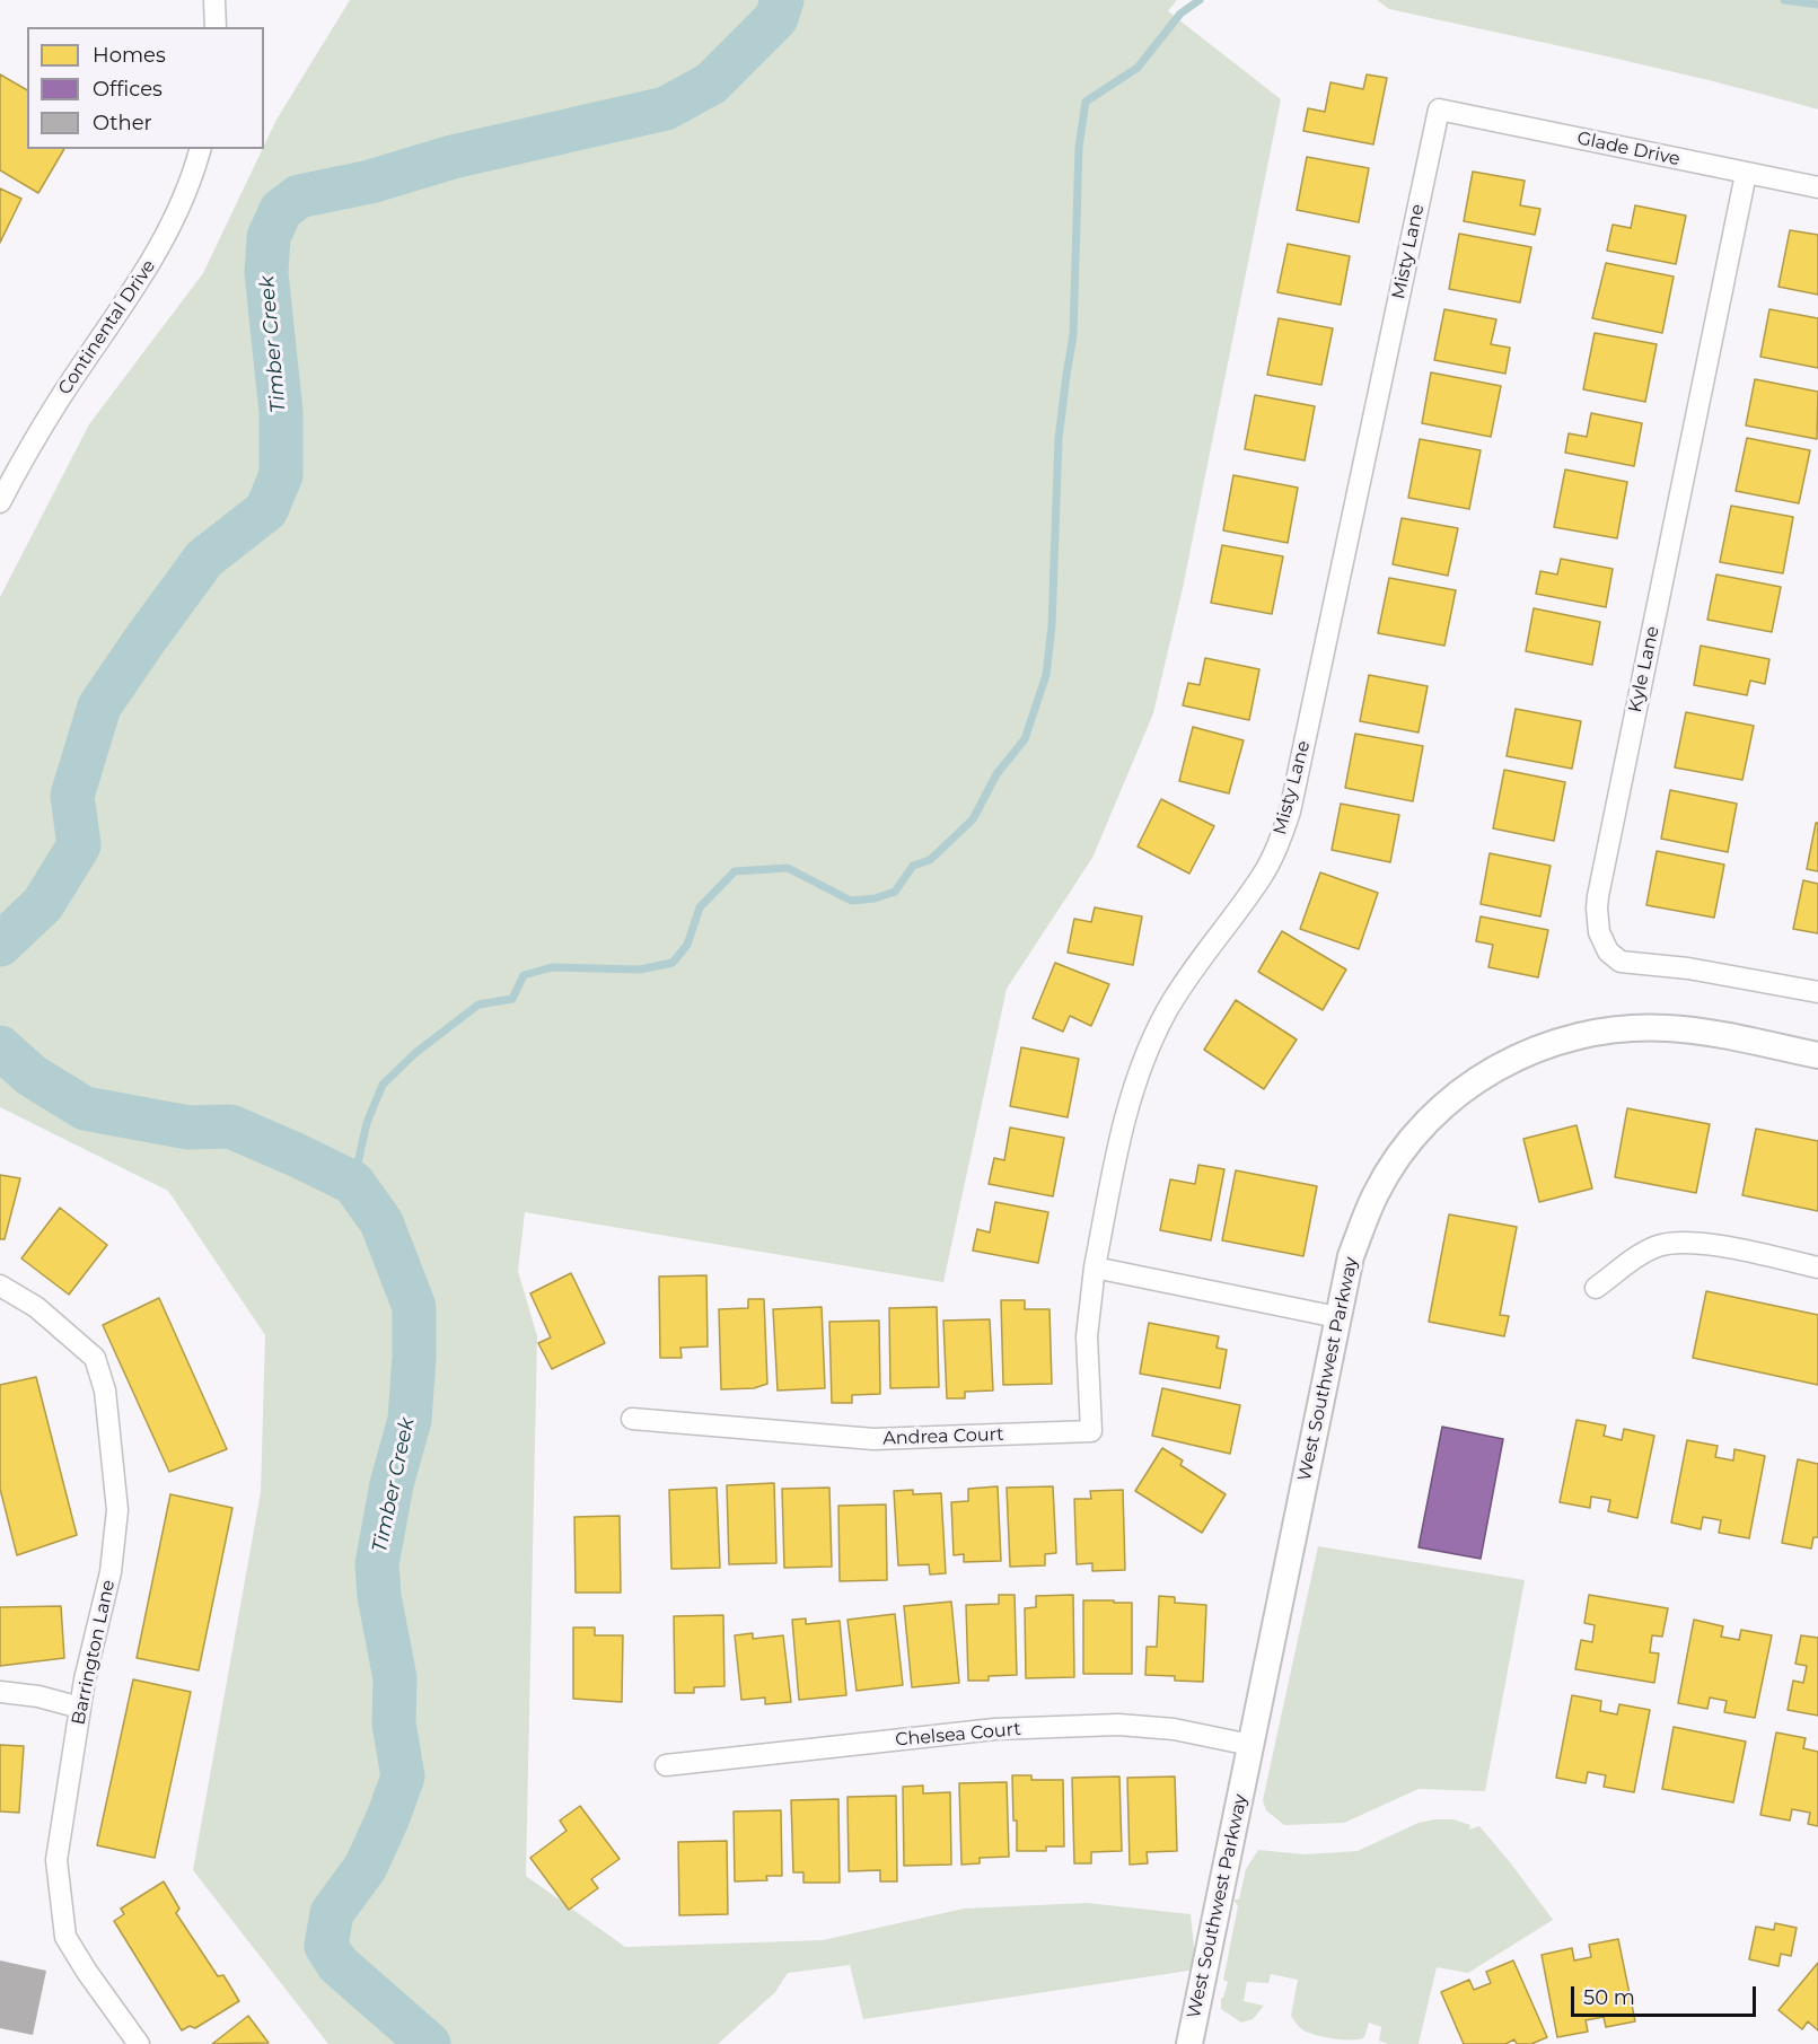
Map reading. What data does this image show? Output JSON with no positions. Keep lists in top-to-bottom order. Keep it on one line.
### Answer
{"streets":{"street":["Glade Drive","Misty Lane","Continental Drive","Kyle Lane","West Southwest Parkway","Andrea Court","Barrington Lane","Chelsea Court"]},"crossings":[["Glade Drive","Misty Lane"],["Glade Drive","Kyle Lane"],["Misty Lane","Andrea Court"],["West Southwest Parkway","Chelsea Court"]],"water":["Timber Creek"],"legend":["Homes","Offices","Other"],"scale_bar":"50 m"}
